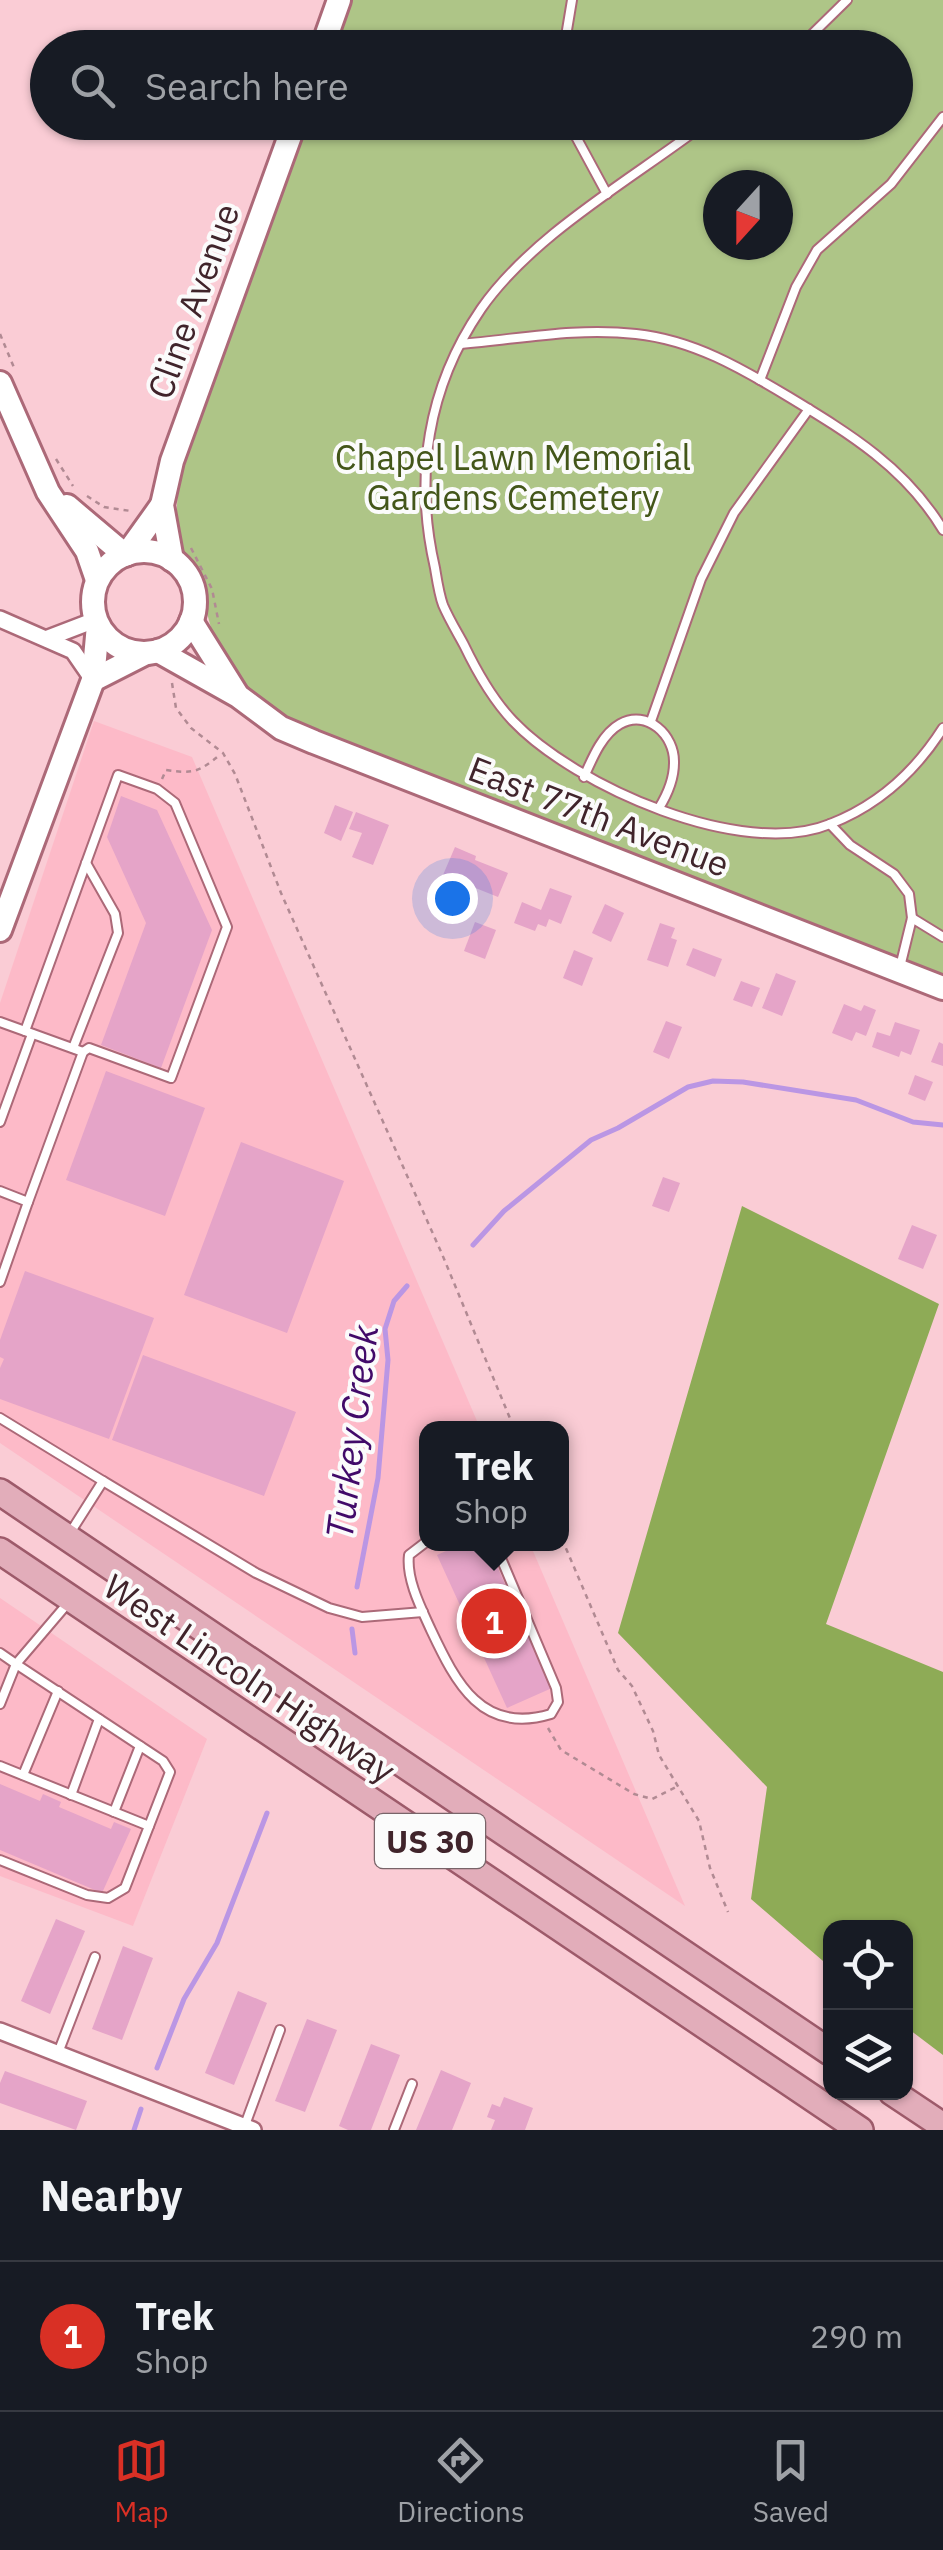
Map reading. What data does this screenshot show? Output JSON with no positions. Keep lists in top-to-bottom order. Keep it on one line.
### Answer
{"streets":{"main road":["West Lincoln Highway","US 30"],"street":["Cline Avenue","East 77th Avenue"]},"crossings":[["Cline Avenue","East 77th Avenue"]],"water":["Turkey Creek"],"parks":["Chapel Lawn Memorial Gardens Cemetery"],"north":"bottom","page":{"search":"Search here","popup":["Trek","Shop"],"pins":"1","heading":"Nearby","list":[{"mark":"1","name":"Trek","note":"Shop","value":"290 m"}],"nav":["Map","Directions","Saved"]}}
